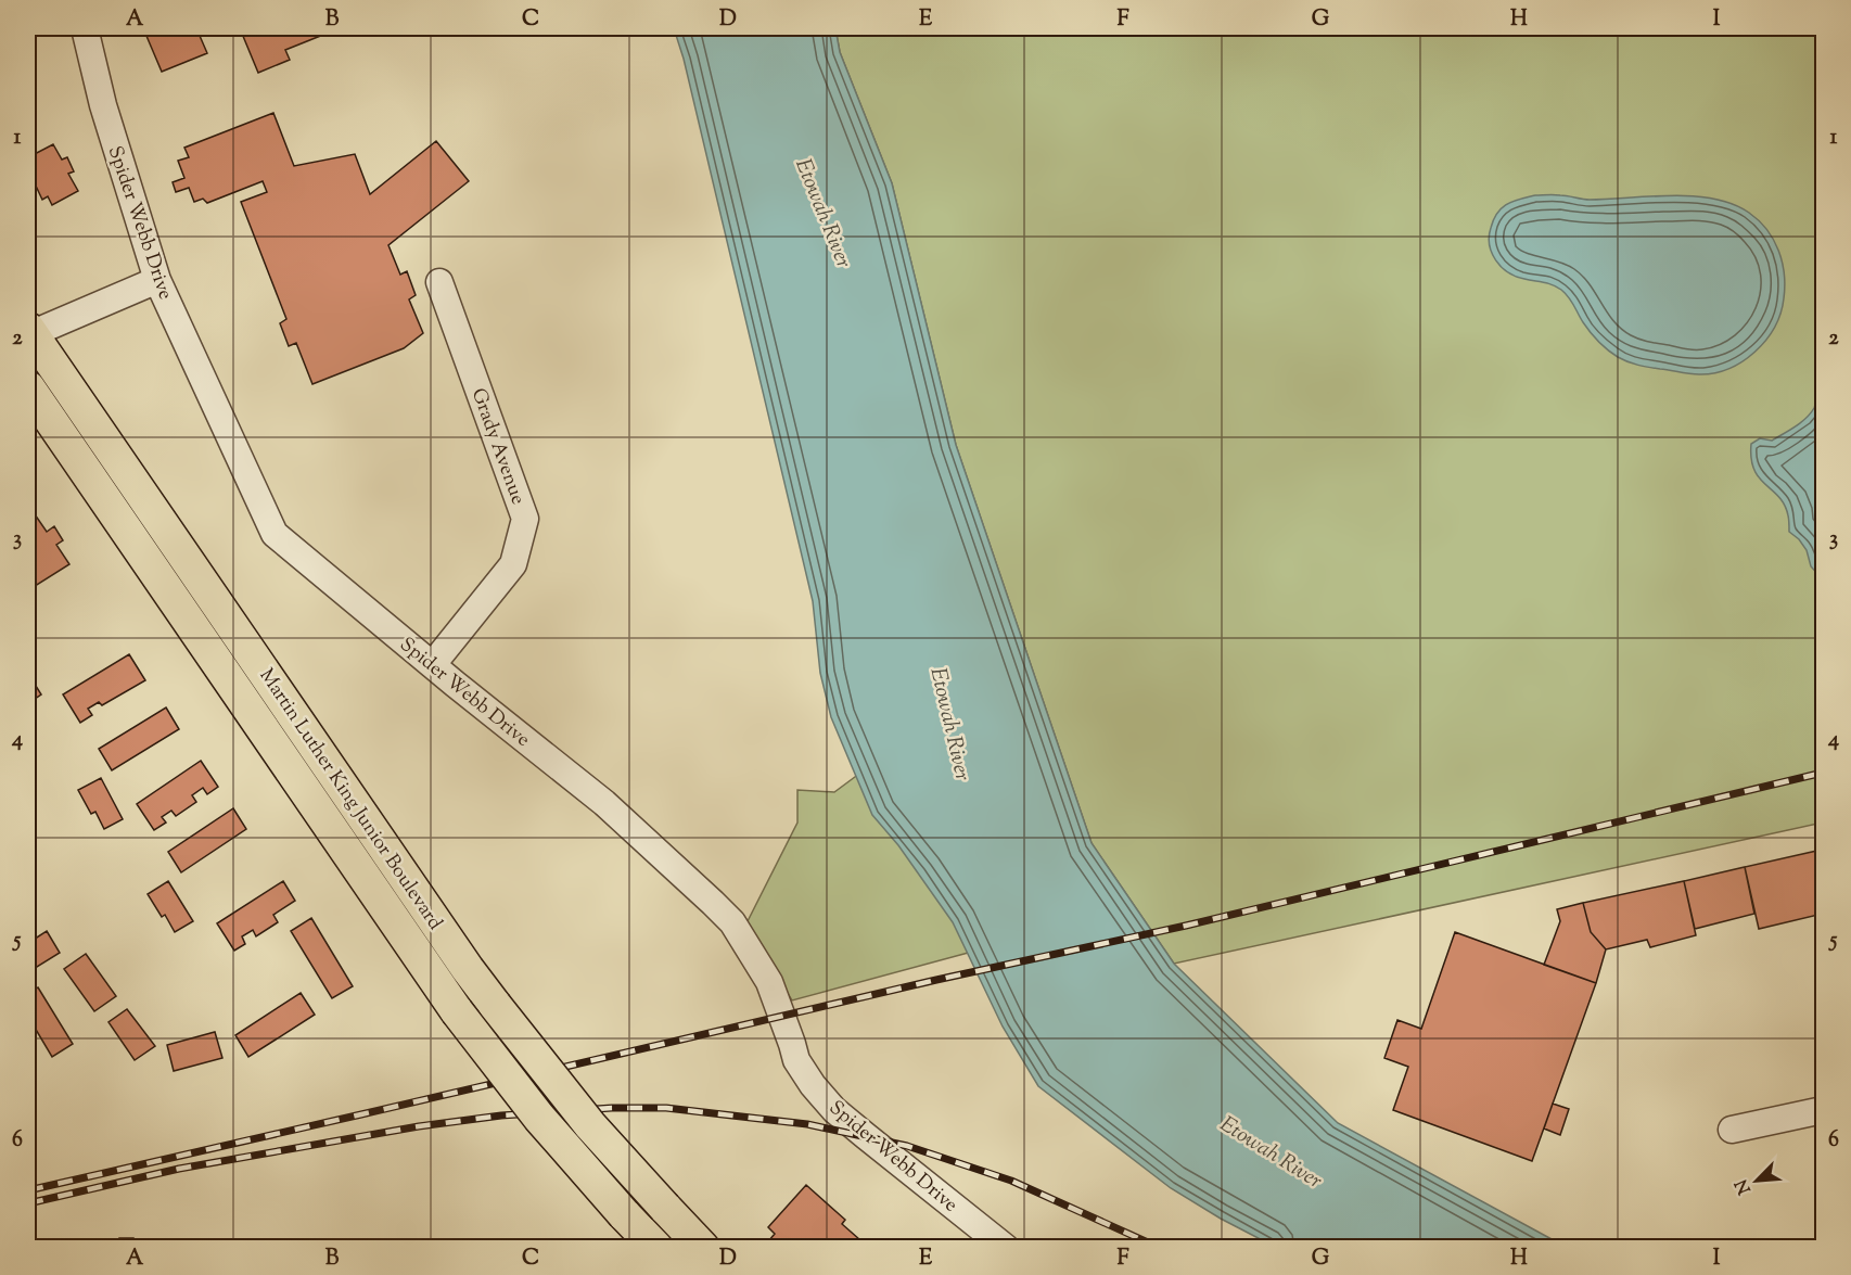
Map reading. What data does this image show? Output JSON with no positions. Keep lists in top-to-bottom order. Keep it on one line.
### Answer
{"streets":{"main road":["Martin Luther King Junior Boulevard"],"street":["Spider Webb Drive","Grady Avenue"]},"crossings":[["Spider Webb Drive","Grady Avenue"]],"water":["Etowah River"],"north":"bottom left","grid":{"columns":["A","B","C","D","E","F","G","H","I"],"rows":["1","2","3","4","5","6"]}}
